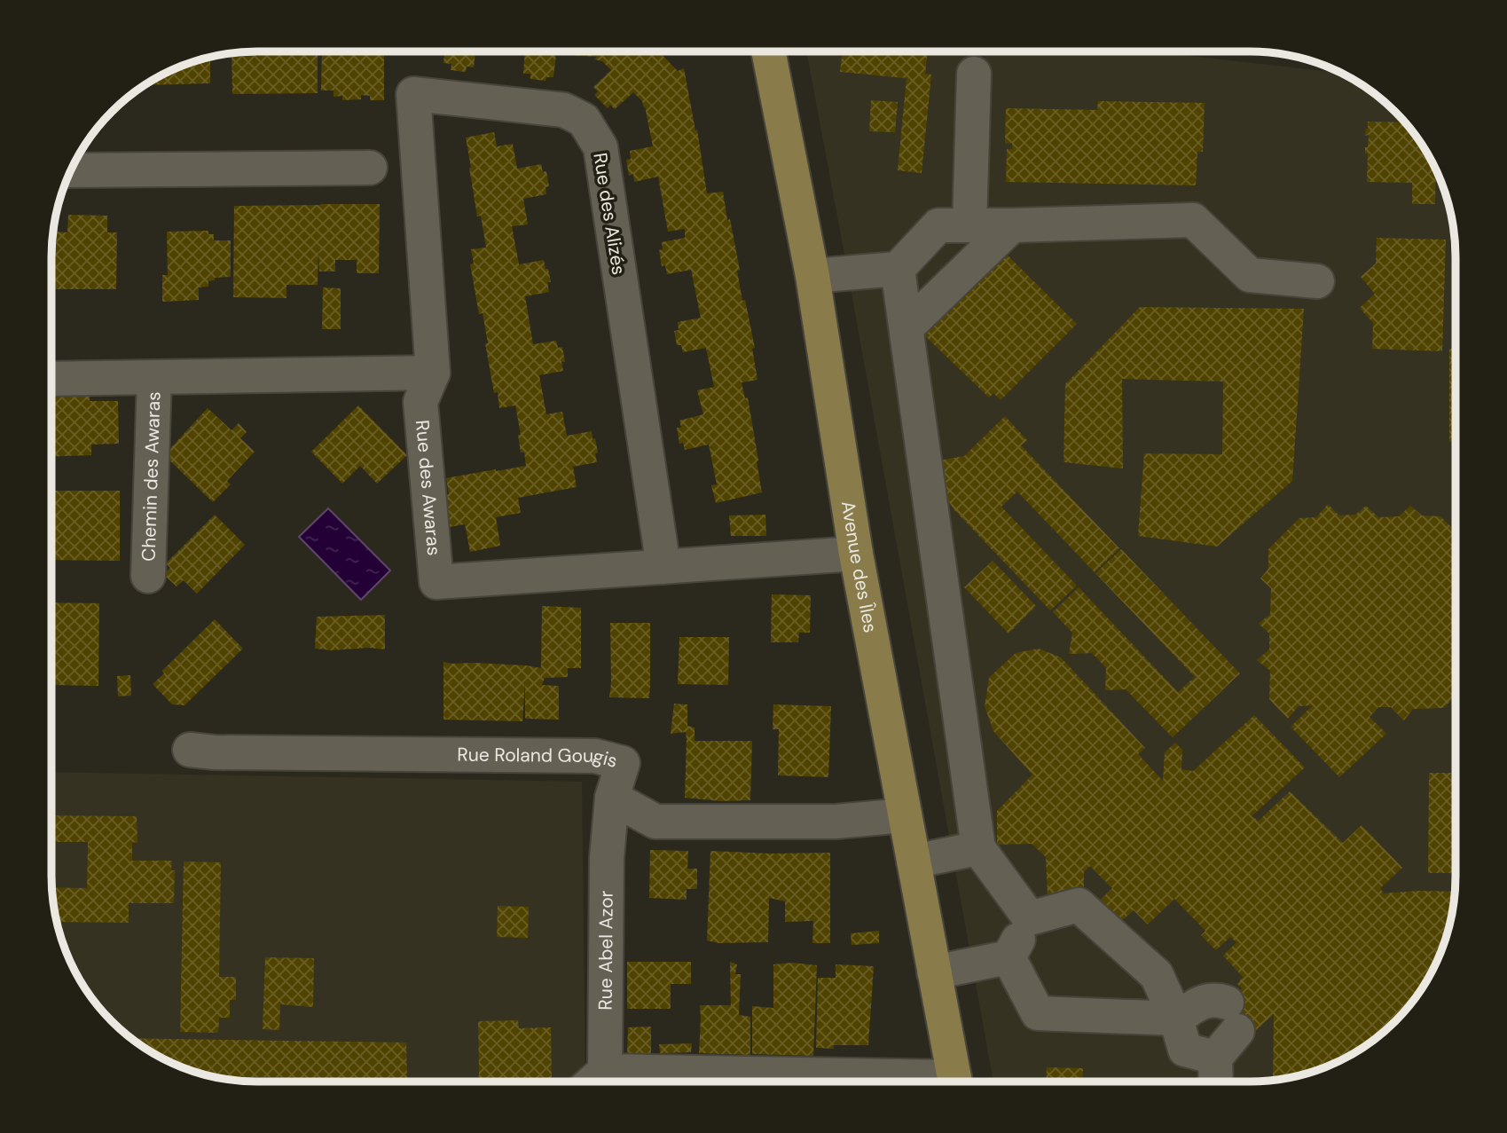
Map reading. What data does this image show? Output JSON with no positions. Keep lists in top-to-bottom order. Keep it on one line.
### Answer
{"streets":{"main road":["Avenue des Îles"],"street":["Rue des Alizés","Chemin des Awaras","Rue des Awaras","Rue Roland Gougis","Rue Abel Azor"]},"crossings":[["Rue des Alizés","Rue des Awaras"],["Avenue des Îles","Rue Roland Gougis"],["Rue Roland Gougis","Rue Abel Azor"]]}
